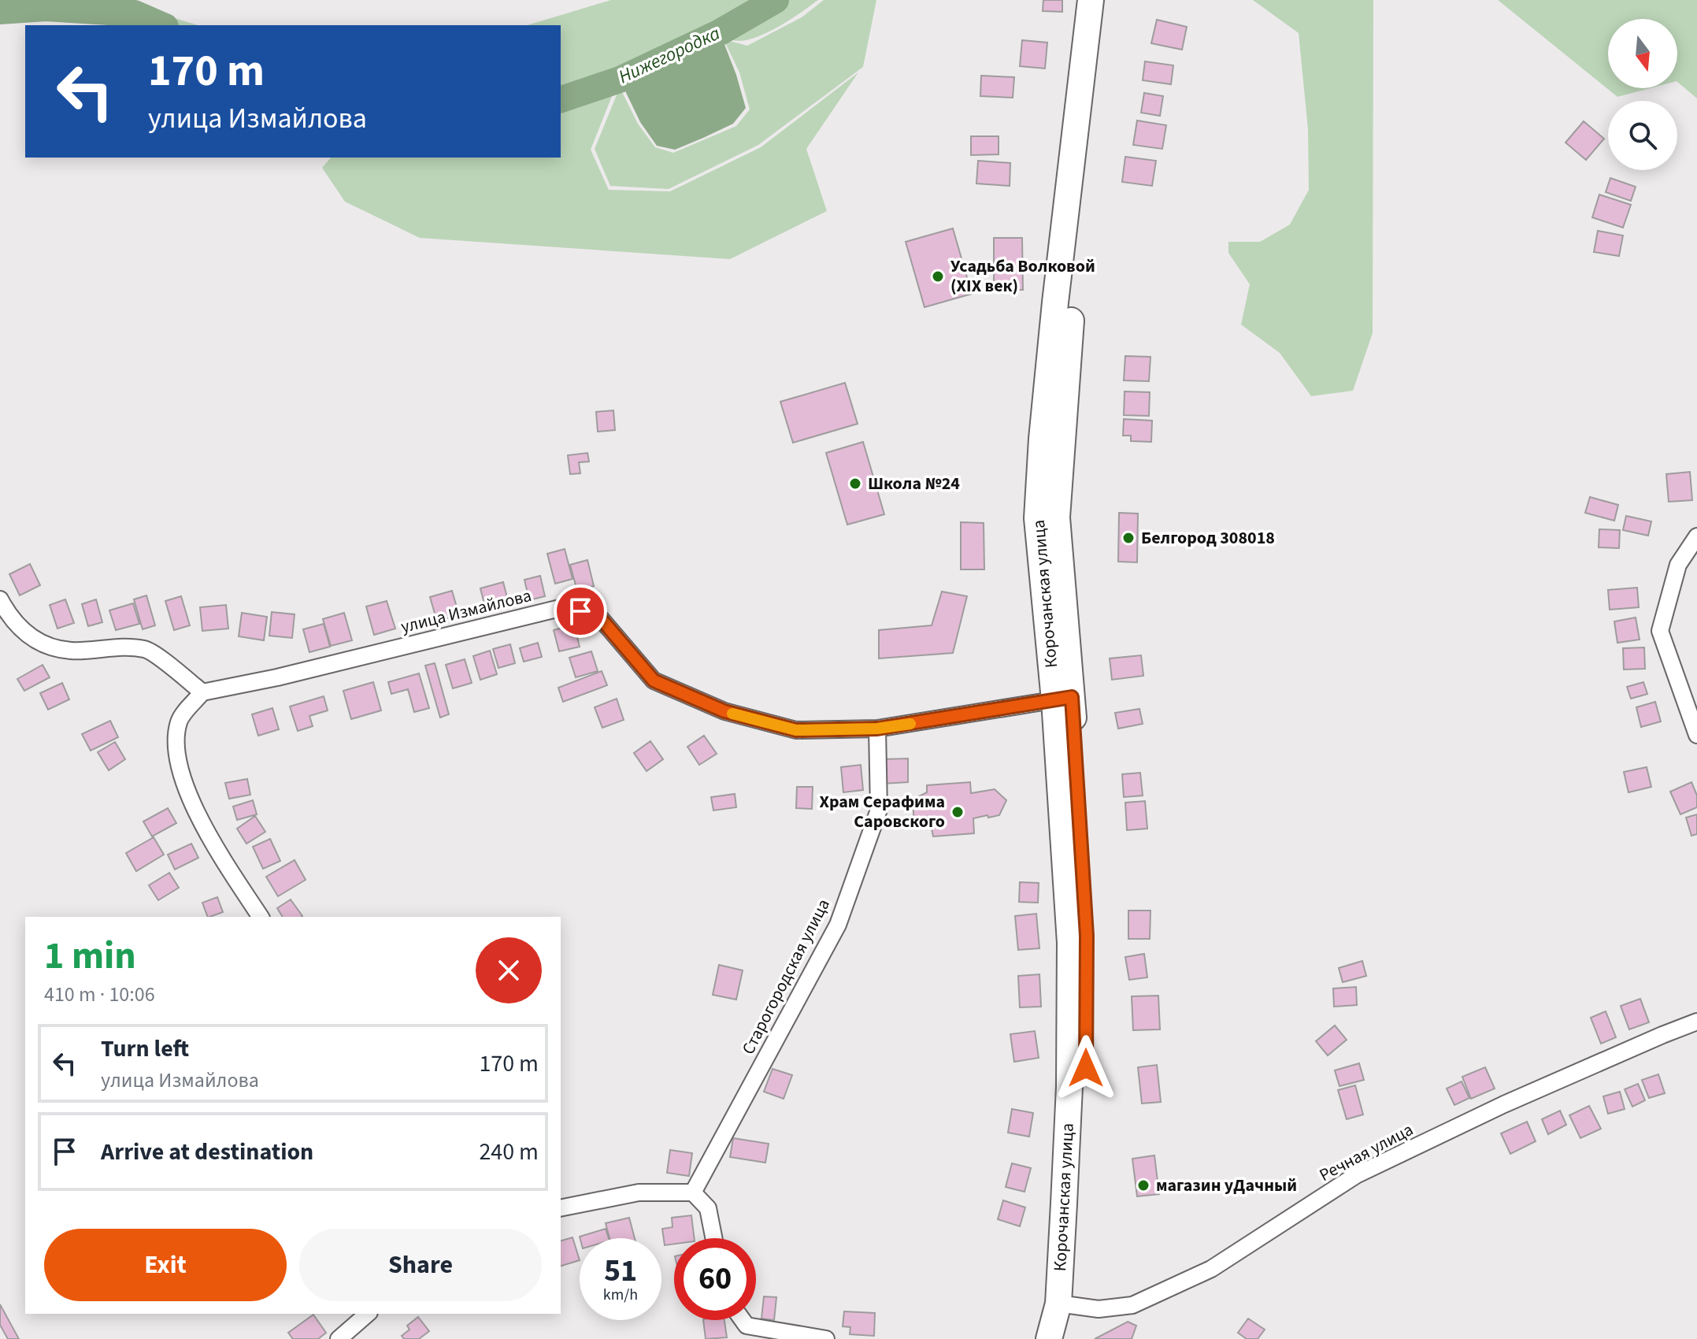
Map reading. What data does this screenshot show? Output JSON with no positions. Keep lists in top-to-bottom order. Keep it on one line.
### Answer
{"streets":{"main road":["Корочанская улица"],"street":["улица Измайлова","Старогородская улица","Речная улица"]},"crossings":[["Корочанская улица","улица Измайлова"],["Корочанская улица","Речная улица"],["улица Измайлова","Старогородская улица"]],"water":["Нижегородка"],"places":["Усадьба Волковой (XIX век)","Школа №24","Белгород 308018","Храм Серафима Саровского","магазин уДачный"],"north":"bottom","page":{"turn":["170 m","улица Измайлова"],"heading":["1 min","410 m · 10:06"],"list":[{"name":"Turn left","note":"улица Измайлова","value":"170 m"},{"name":"Arrive at destination","value":"240 m"}],"buttons":["Exit","Share"],"speed":"51 km/h","limit":"60"}}
